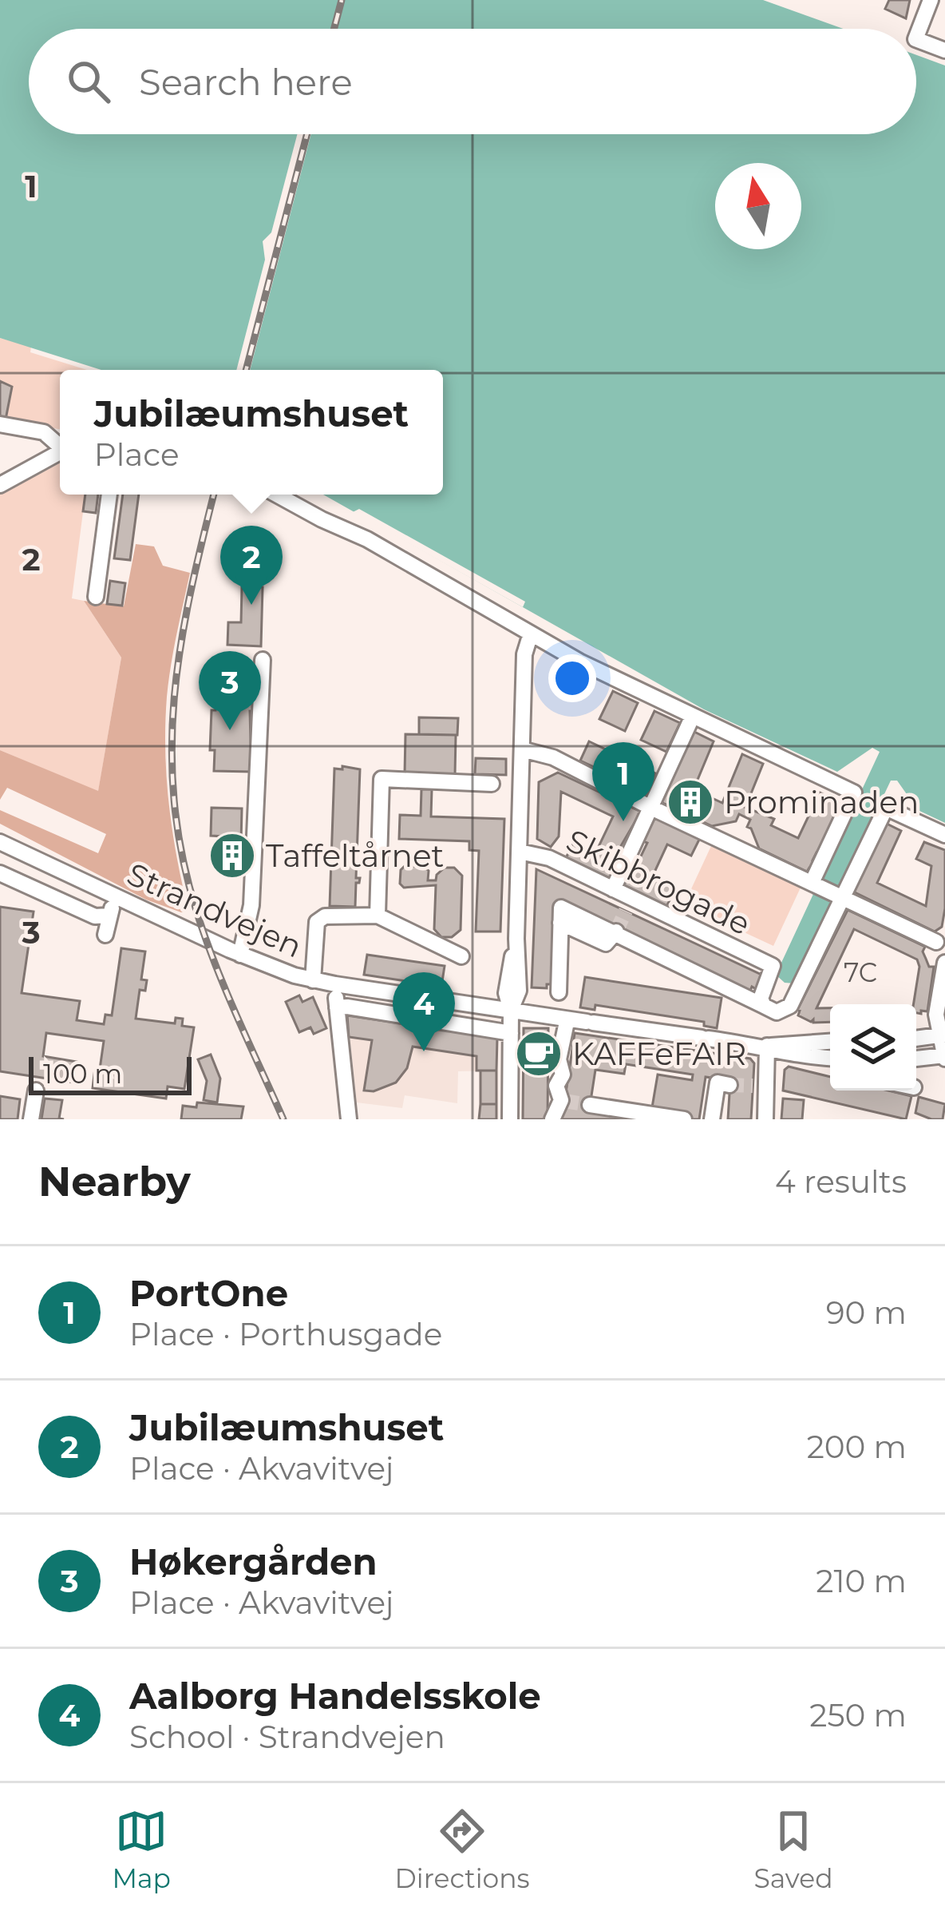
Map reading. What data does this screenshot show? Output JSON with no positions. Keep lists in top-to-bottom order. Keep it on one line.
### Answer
{"streets":{"street":["Skibbrogade","Strandvejen"]},"places":{"building":["Prominaden","Taffeltårnet"],"cafe":["KAFFeFAIR"]},"house_numbers":["7C"],"scale_bar":"100 m","north":"top","page":{"search":"Search here","popup":["Jubilæumshuset","Place"],"pins":["2","3","1","4"],"scale":"100 m","heading":["Nearby","4 results"],"list":[{"mark":"1","name":"PortOne","note":"Place · Porthusgade","value":"90 m"},{"mark":"2","name":"Jubilæumshuset","note":"Place · Akvavitvej","value":"200 m"},{"mark":"3","name":"Høkergården","note":"Place · Akvavitvej","value":"210 m"},{"mark":"4","name":"Aalborg Handelsskole","note":"School · Strandvejen","value":"250 m"}],"nav":["Map","Directions","Saved"]},"grid":{"rows":["1","2","3"]}}
